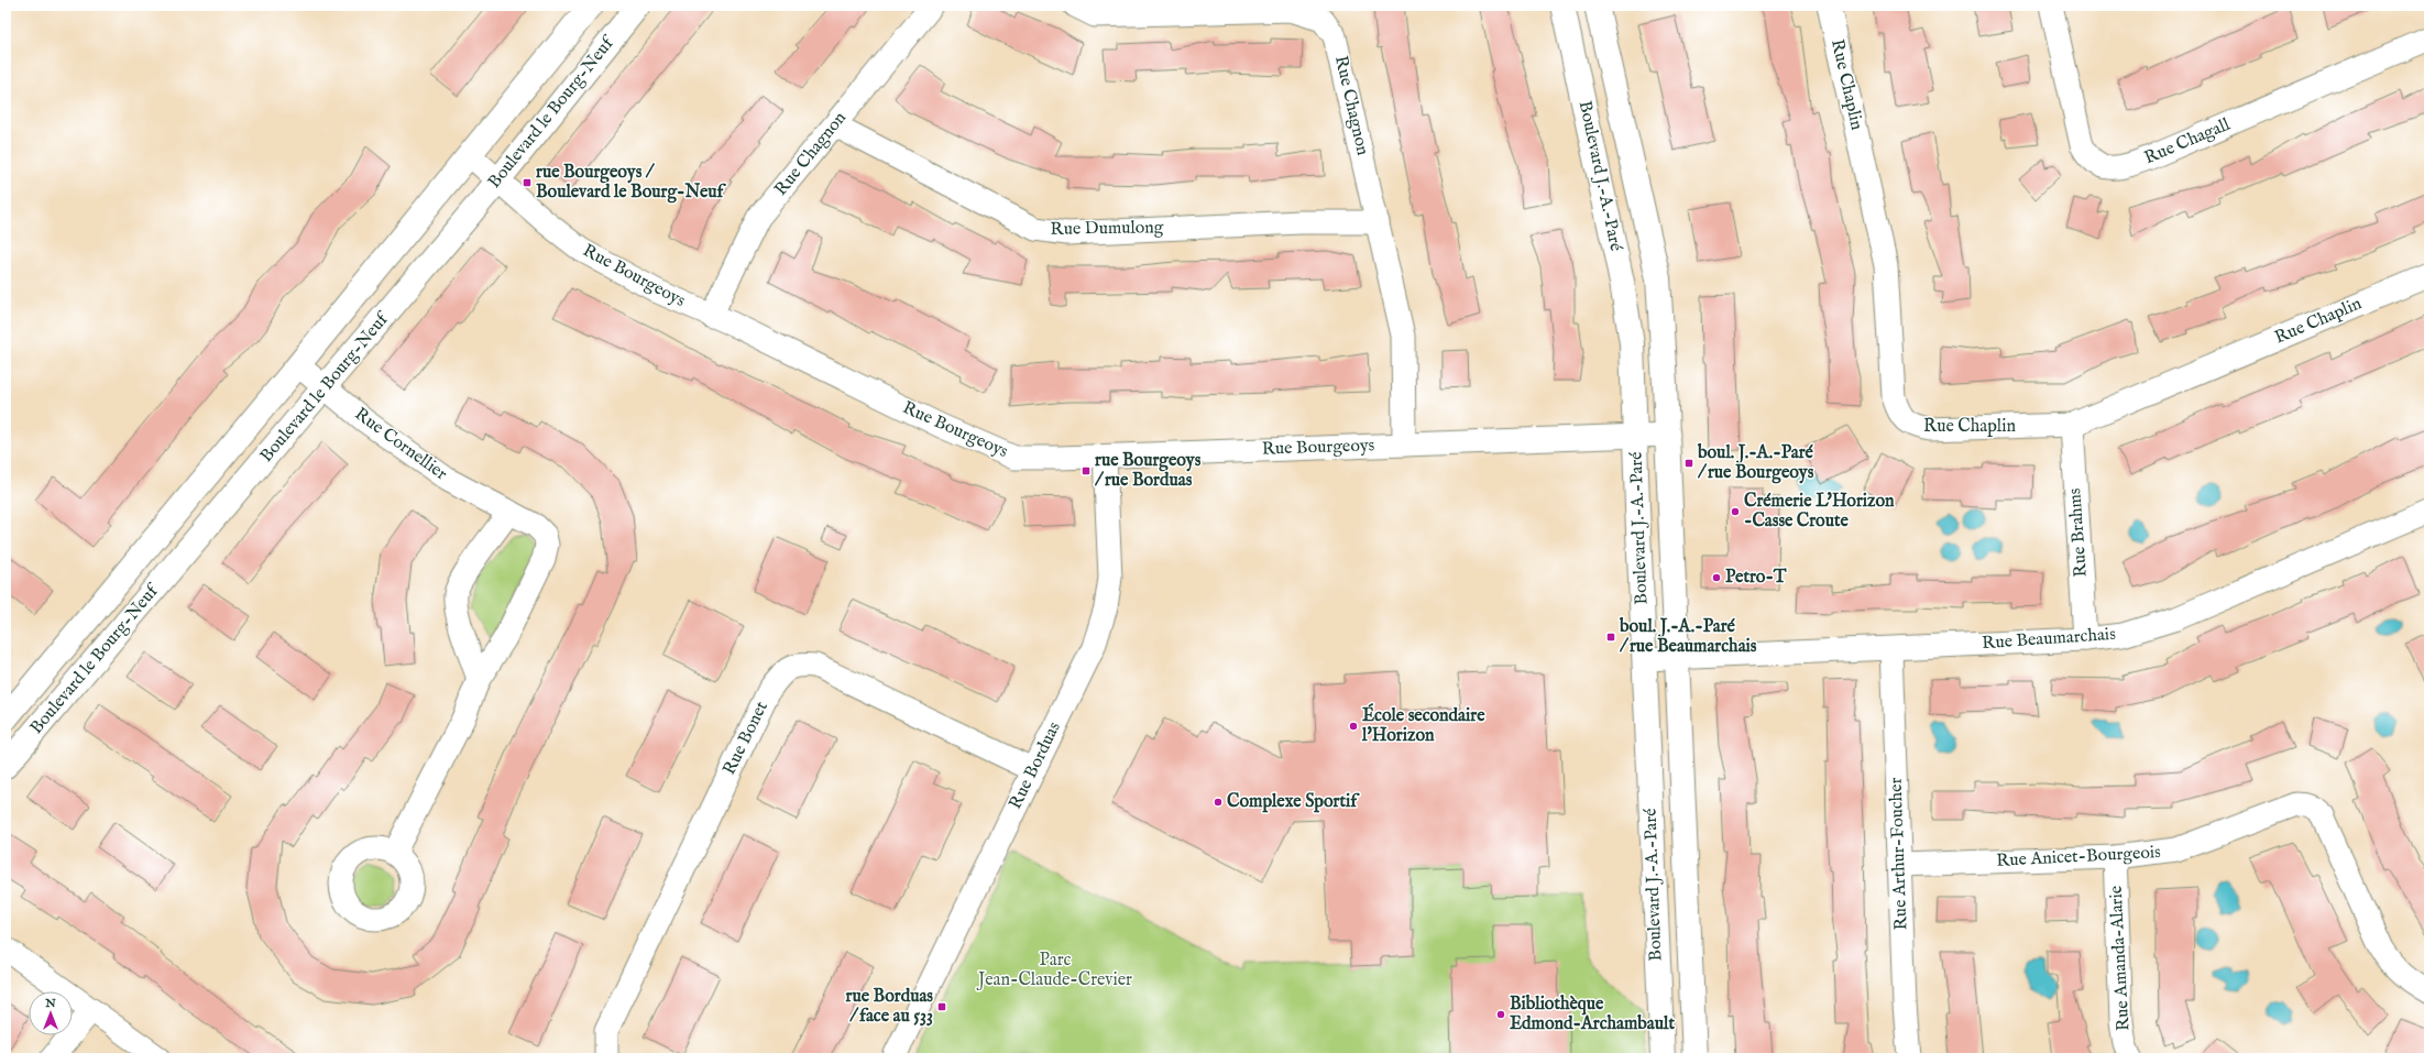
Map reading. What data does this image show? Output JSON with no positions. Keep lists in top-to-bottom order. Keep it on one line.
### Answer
{"streets":{"street":["Rue Chaplin","Rue Chagnon","Boulevard le Bourg-Neuf","Rue Chagall","Boulevard J.-A.-Paré","Rue Dumulong","Rue Bourgeoys","Rue Cornellier","Rue Brahms","Rue Beaumarchais","Rue Bonet","Rue Borduas","Rue Arthur-Foucher","Rue Anicet-Bourgeois","Rue Amanda-Alarie"]},"crossings":[["Rue Chaplin","Rue Brahms"],["Rue Chagnon","Rue Dumulong"],["Rue Chagnon","Rue Bourgeoys"],["Boulevard le Bourg-Neuf","Rue Bourgeoys"],["Boulevard le Bourg-Neuf","Rue Cornellier"],["Boulevard J.-A.-Paré","Rue Bourgeoys"],["Boulevard J.-A.-Paré","Rue Beaumarchais"],["Rue Bourgeoys","Rue Borduas"],["Rue Brahms","Rue Beaumarchais"],["Rue Beaumarchais","Rue Arthur-Foucher"],["Rue Bonet","Rue Borduas"],["Rue Arthur-Foucher","Rue Anicet-Bourgeois"],["Rue Anicet-Bourgeois","Rue Amanda-Alarie"]],"parks":["Parc Jean-Claude-Crevier"],"places":{"transit":["rue Bourgeoys / Boulevard le Bourg-Neuf","boul. J.-A.-Paré / rue Bourgeoys","rue Bourgeoys / rue Borduas","boul. J.-A.-Paré / rue Beaumarchais","rue Borduas / face au 533"],"other":["Crémerie L'Horizon -Casse Croute","Petro-T","École secondaire l'Horizon","Complexe Sportif","Bibliothèque Edmond-Archambault"]},"north":"top"}
